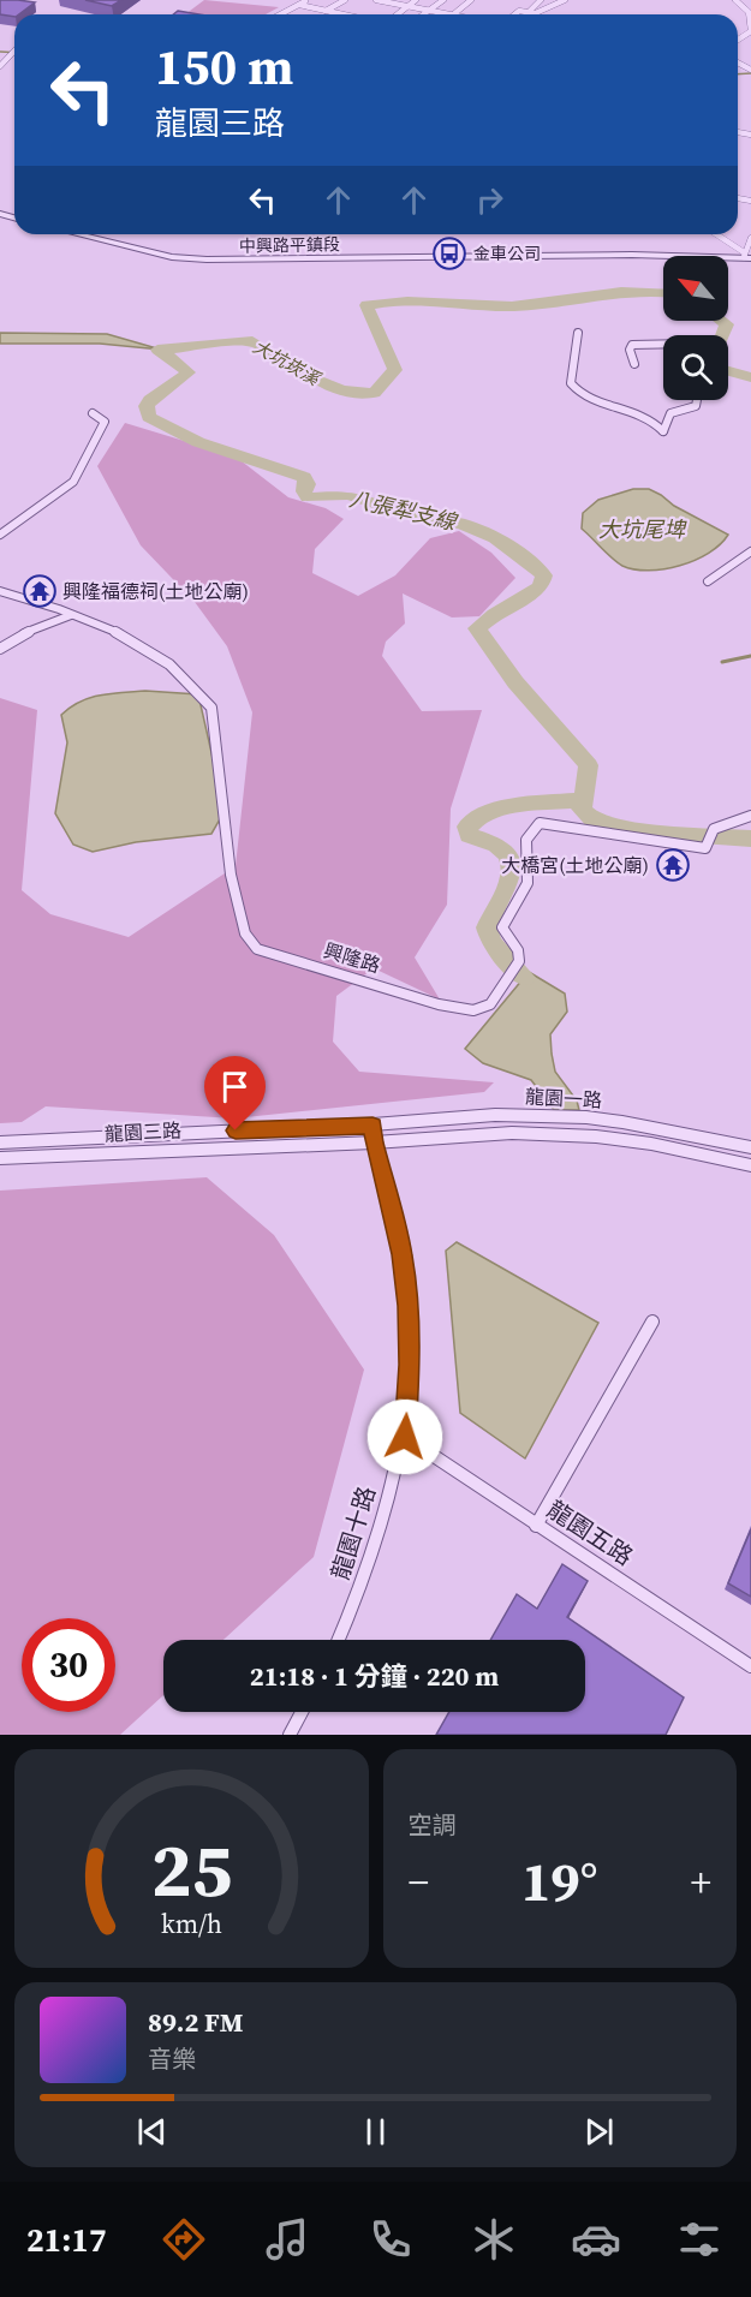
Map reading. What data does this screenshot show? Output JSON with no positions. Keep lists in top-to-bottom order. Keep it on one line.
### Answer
{"streets":{"street":["中興路平鎮段","興隆路","龍園一路","龍園三路","龍園十路","龍園五路"]},"crossings":[["龍園一路","龍園三路"],["龍園一路","龍園十路"],["龍園三路","龍園十路"],["龍園十路","龍園五路"]],"water":["大坑崁溪","八張犁支線","大坑尾埤"],"places":{"bus stop":["金車公司"],"temple":["興隆福德祠(土地公廟)","大橋宮(土地公廟)"]},"north":"top left","page":{"turn":["150 m","龍園三路"],"limit":"30","trip":"21:18 · 1 分鐘 · 220 m","tile":"空調","heat":["−","19°","+"],"song":["89.2 FM","音樂"],"tabs":"21:17","gauge":["25","km/h"]}}
